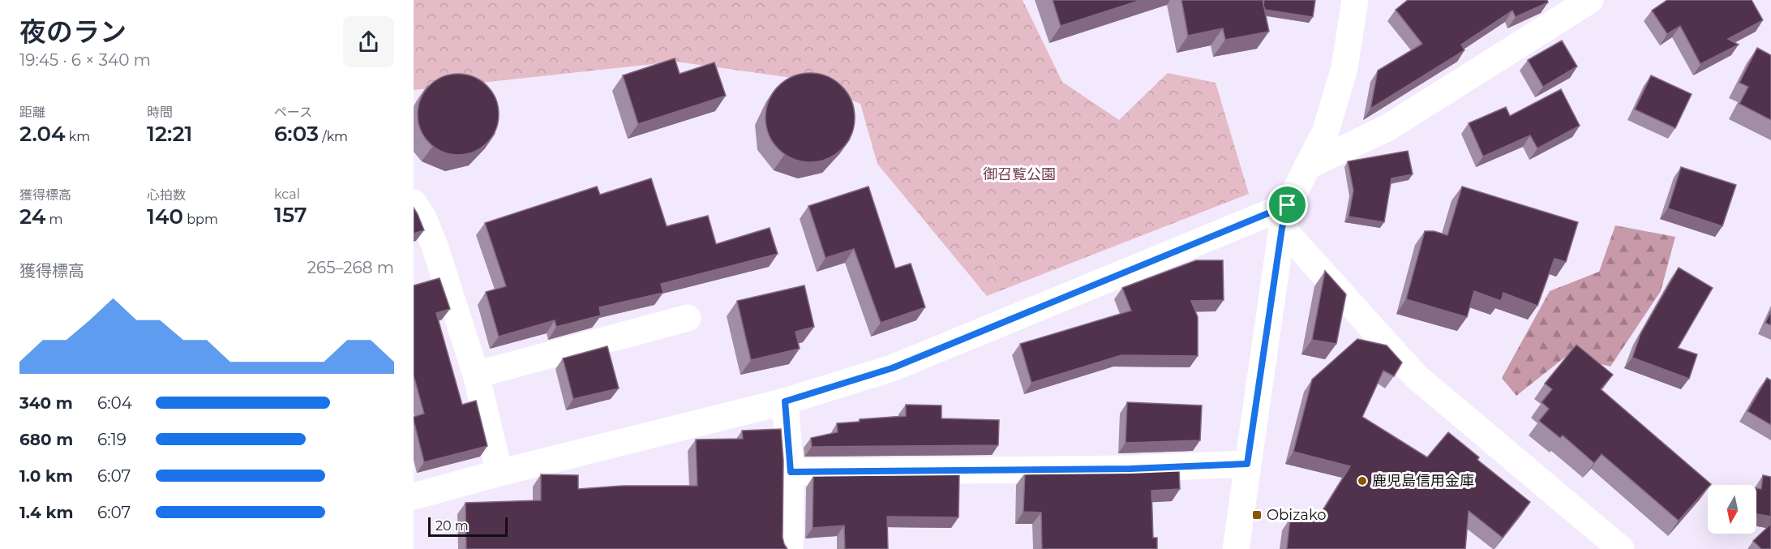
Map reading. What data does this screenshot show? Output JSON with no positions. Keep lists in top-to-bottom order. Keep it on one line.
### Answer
{"parks":["御召覧公園"],"places":{"other":["鹿児島信用金庫"],"transit":["Obizako"]},"scale_bar":"20 m","north":"bottom","page":{"heading":["夜のラン","19:45 · 6 × 340 m"],"stats":[["距離","2.04 km"],["時間","12:21"],["ペース","6:03 /km"],["獲得標高","24 m"],["心拍数","140 bpm"],["kcal","157"]],"chart":["獲得標高","265–268 m"],"list":[{"name":"340 m","note":"6:04"},{"name":"680 m","note":"6:19"},{"name":"1.0 km","note":"6:07"},{"name":"1.4 km","note":"6:07"}],"scale":"20 m"}}
